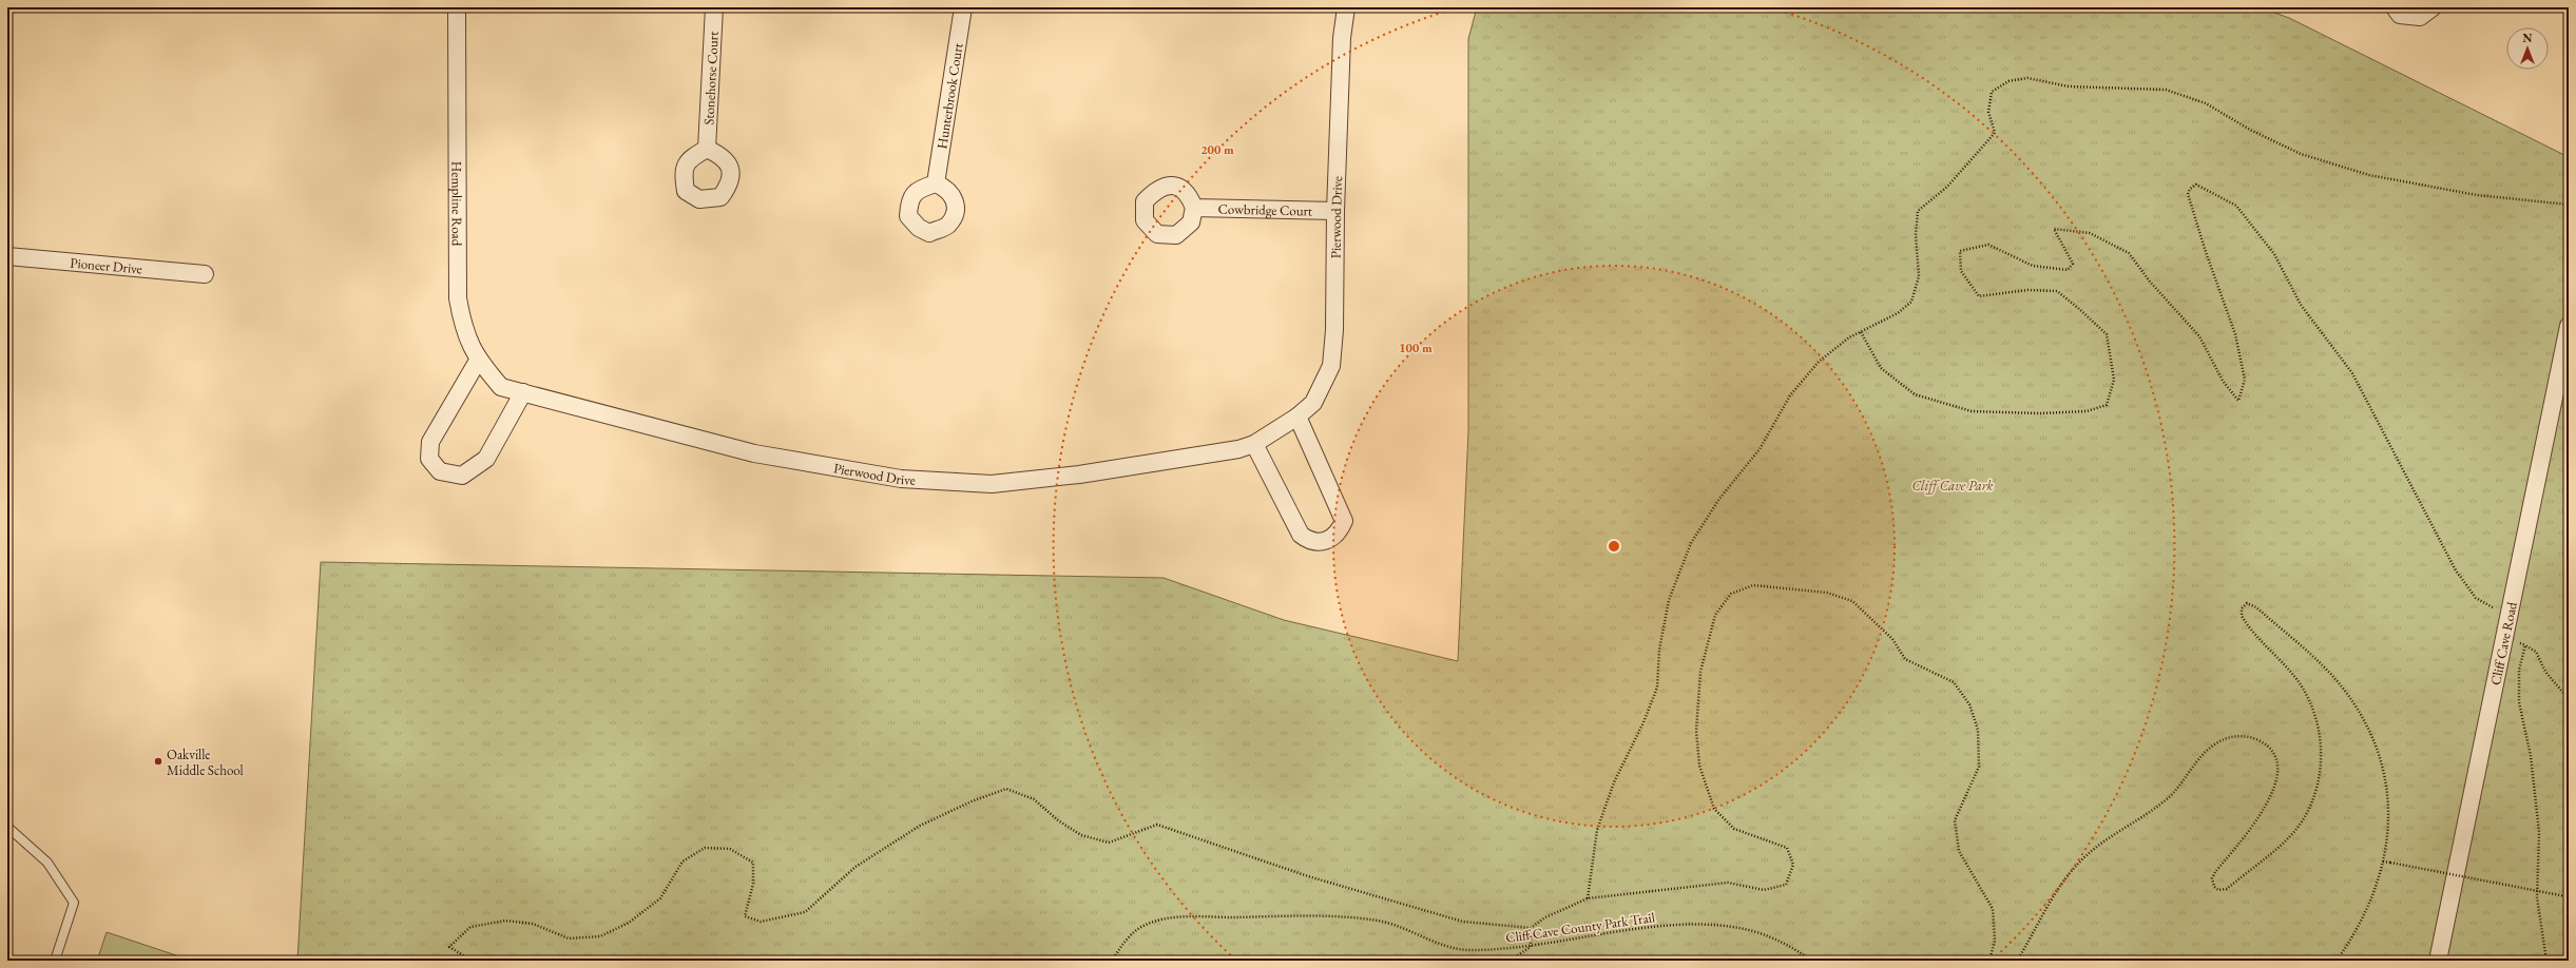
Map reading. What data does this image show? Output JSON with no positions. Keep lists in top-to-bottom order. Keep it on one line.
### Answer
{"streets":{"street":["Stonehorse Court","Hunterbrook Court","Hempline Road","Cowbridge Court","Pierwood Drive","Pioneer Drive","Cliff Cave Road"],"path":["Cliff Cave County Park Trail"]},"crossings":[["Hempline Road","Pierwood Drive"],["Cowbridge Court","Pierwood Drive"]],"parks":["Cliff Cave Park"],"places":["Oakville Middle School"],"north":"top","rings":["200 m","100 m"]}
